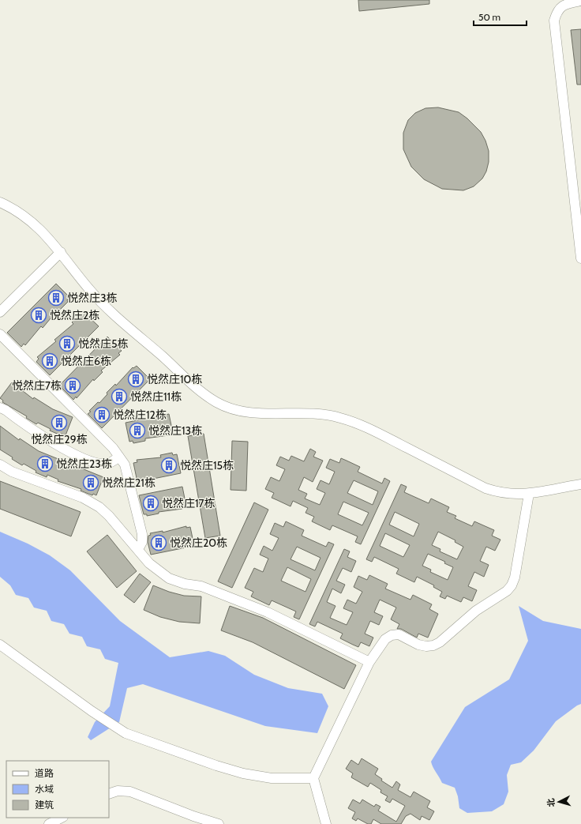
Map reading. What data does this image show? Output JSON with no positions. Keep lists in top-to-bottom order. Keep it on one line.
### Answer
{"places":{"building":["悦然庄3栋","悦然庄2栋","悦然庄5栋","悦然庄6栋","悦然庄10栋","悦然庄7栋","悦然庄11栋","悦然庄12栋","悦然庄29栋","悦然庄13栋","悦然庄23栋","悦然庄15栋","悦然庄21栋","悦然庄17栋","悦然庄20栋"]},"legend":["道路","水域","建筑"],"scale_bar":"50 m","north":"left"}
